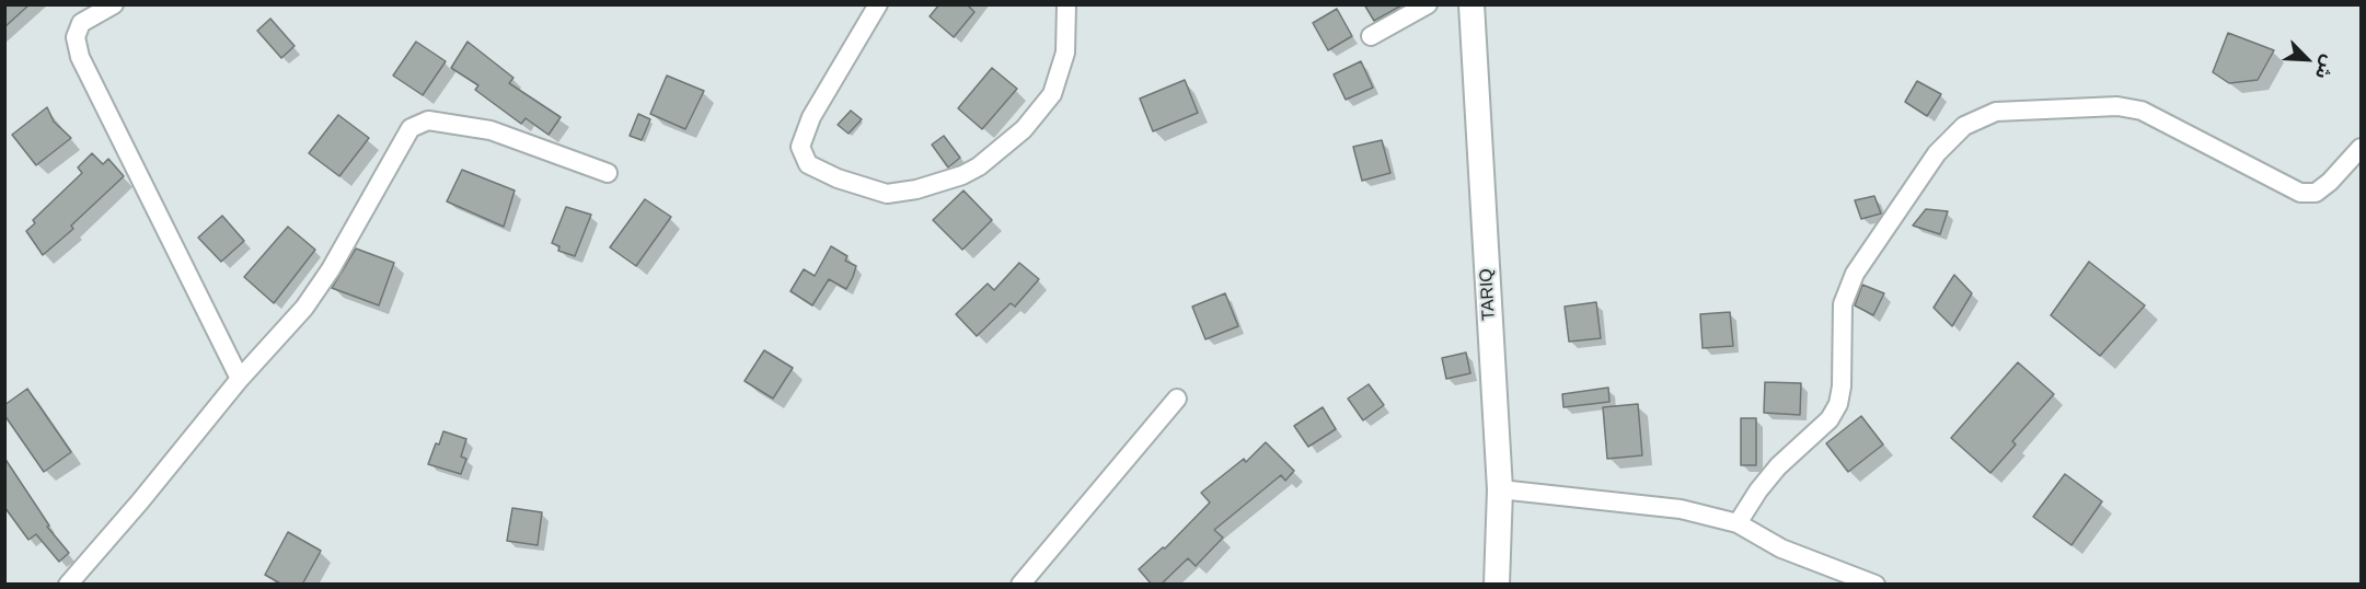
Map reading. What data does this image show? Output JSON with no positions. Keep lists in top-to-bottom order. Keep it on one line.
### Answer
{"streets":{"main road":["TARIQ"]},"north":"bottom right"}
